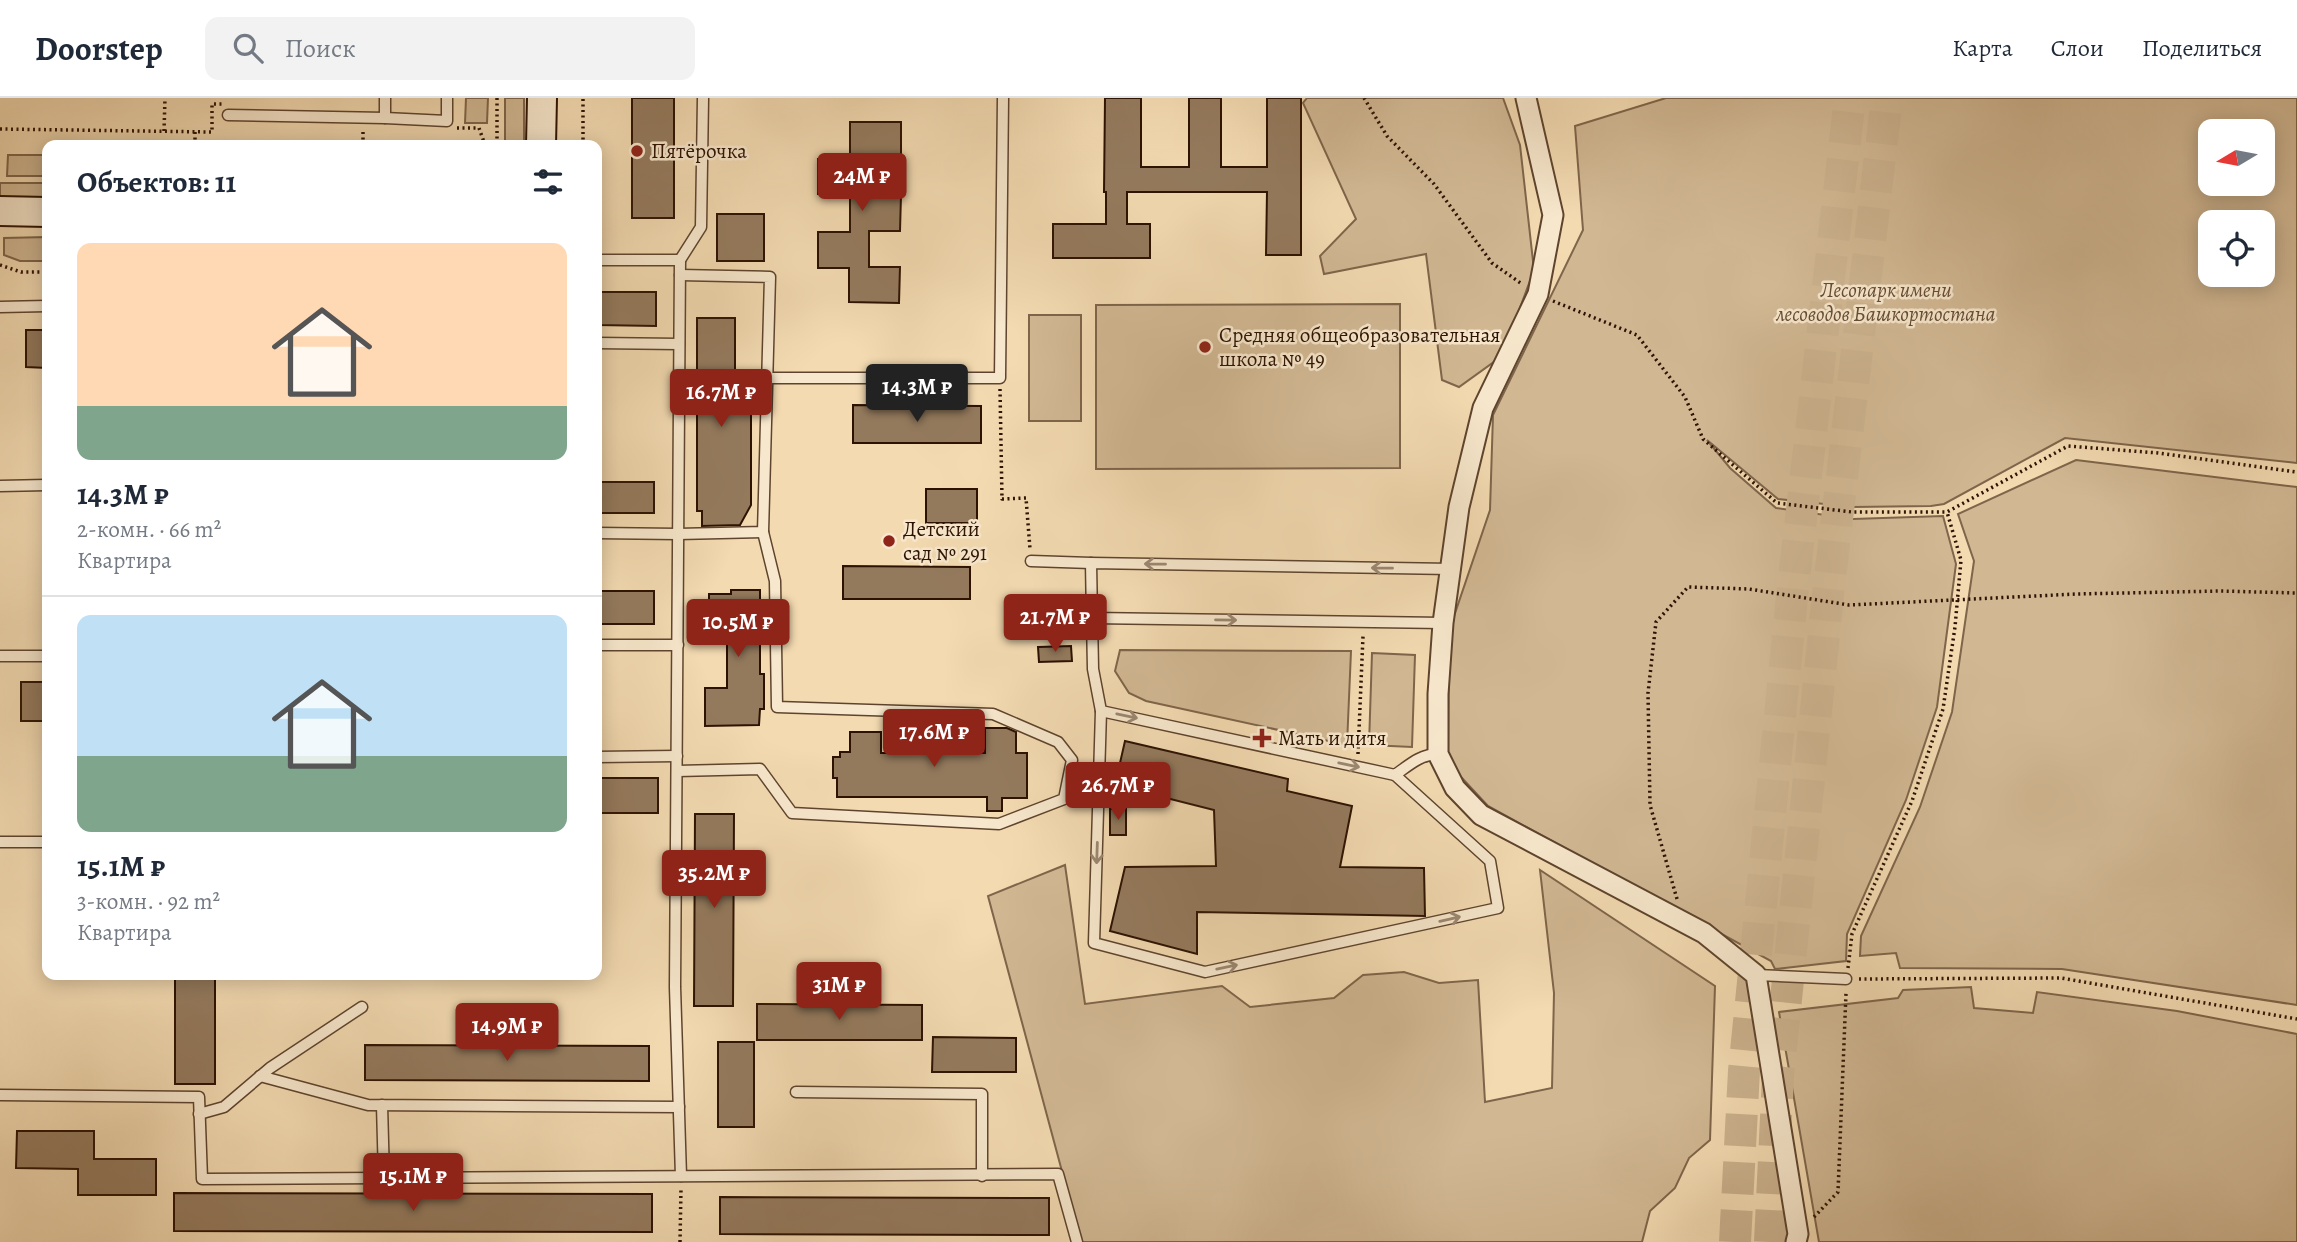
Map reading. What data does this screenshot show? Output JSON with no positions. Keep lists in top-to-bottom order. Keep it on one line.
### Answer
{"parks":["Лесопарк имени лесоводов Башкортостана"],"places":{"other":["Пятёрочка","Средняя общеобразовательная школа № 49","Детский сад № 291"],"health":["Мать и дитя"]},"north":"left","page":{"header":"Doorstep","search":"Поиск","nav":["Карта","Слои","Поделиться"],"heading":"Объектов: 11","price":["24M ₽","14.3M ₽","16.7M ₽","21.7M ₽","10.5M ₽","17.6M ₽","26.7M ₽","35.2M ₽","31M ₽","14.9M ₽","15.1M ₽"],"list":[{"name":"14.3M ₽","note":"2-комн. · 66 m² · Квартира"},{"name":"15.1M ₽","note":"3-комн. · 92 m² · Квартира"}]}}
